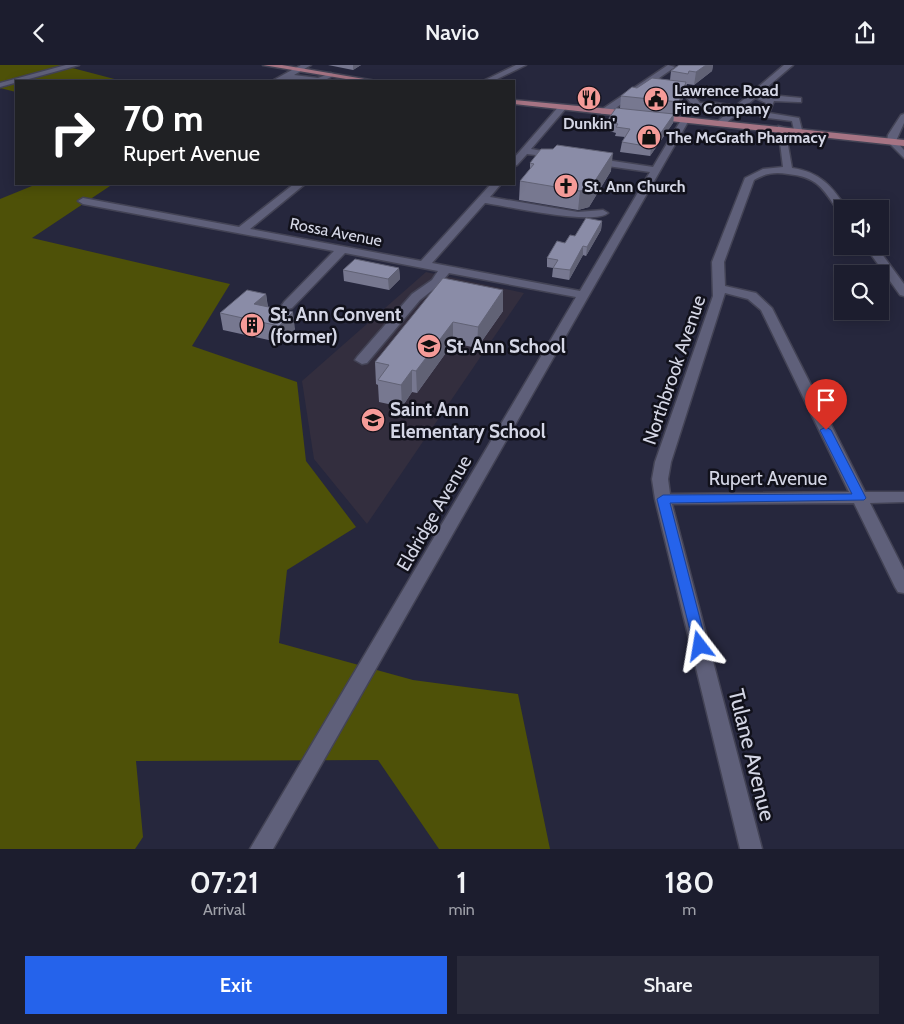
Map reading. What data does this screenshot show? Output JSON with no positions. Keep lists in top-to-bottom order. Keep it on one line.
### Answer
{"streets":{"street":["Rossa Avenue","Northbrook Avenue","Rupert Avenue","Eldridge Avenue","Tulane Avenue"]},"crossings":[["Rossa Avenue","Eldridge Avenue"],["Northbrook Avenue","Rupert Avenue"],["Northbrook Avenue","Tulane Avenue"],["Rupert Avenue","Tulane Avenue"]],"places":{"restaurant":["Dunkin'"],"public building":["Lawrence Road Fire Company"],"shop":["The McGrath Pharmacy"],"church":["St. Ann Church"],"building":["St. Ann Convent (former)"],"school or university":["St. Ann School","Saint Ann Elementary School"]},"page":{"header":"Navio","turn":["70 m","Rupert Avenue"],"eta":["07:21","Arrival","1","min","180","m"],"buttons":["Exit","Share"]}}
